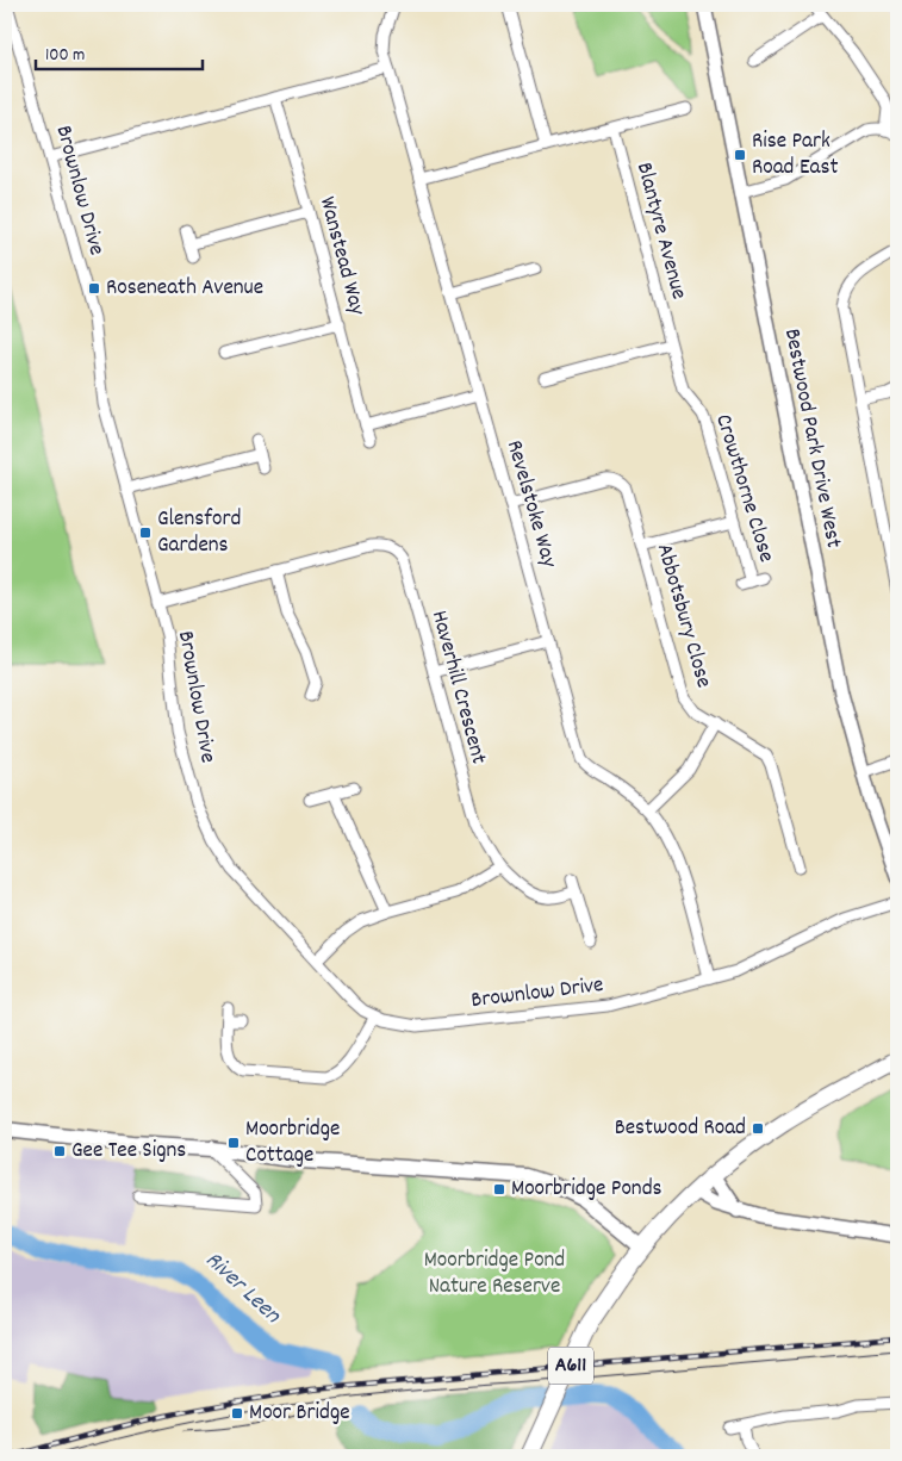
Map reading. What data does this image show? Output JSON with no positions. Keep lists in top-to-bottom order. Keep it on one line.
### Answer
{"streets":{"main road":["A611"],"street":["Brownlow Drive","Blantyre Avenue","Wanstead Way","Bestwood Park Drive West","Crowthorne Close","Revelstoke Way","Abbotsbury Close","Haverhill Crescent"]},"crossings":[["Brownlow Drive","Revelstoke Way"],["Brownlow Drive","Haverhill Crescent"],["Blantyre Avenue","Crowthorne Close"],["Revelstoke Way","Abbotsbury Close"]],"water":["River Leen"],"parks":["Moorbridge Pond Nature Reserve"],"places":{"transit":["Rise Park Road East","Roseneath Avenue","Glensford Gardens","Bestwood Road","Moorbridge Cottage","Gee Tee Signs","Moorbridge Ponds","Moor Bridge"]},"scale_bar":"100 m"}
